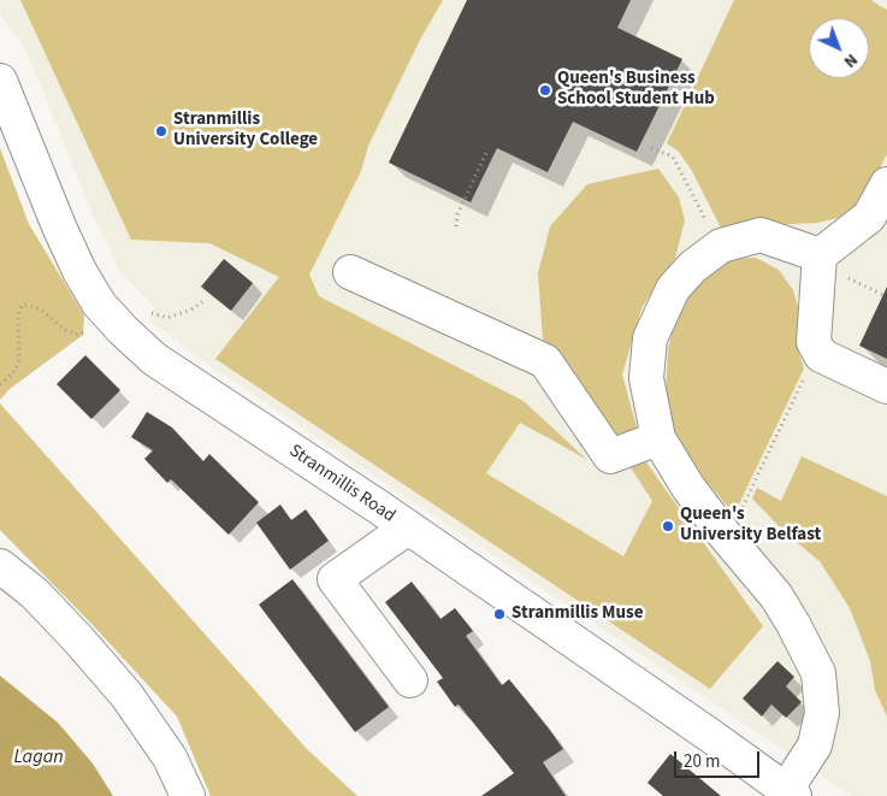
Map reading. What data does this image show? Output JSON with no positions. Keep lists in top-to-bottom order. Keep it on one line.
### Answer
{"streets":{"street":["Stranmillis Road"]},"water":["Lagan"],"places":["Queen's Business School Student Hub","Stranmillis University College","Queen's University Belfast","Stranmillis Muse"],"scale_bar":"20 m","north":"bottom right"}
